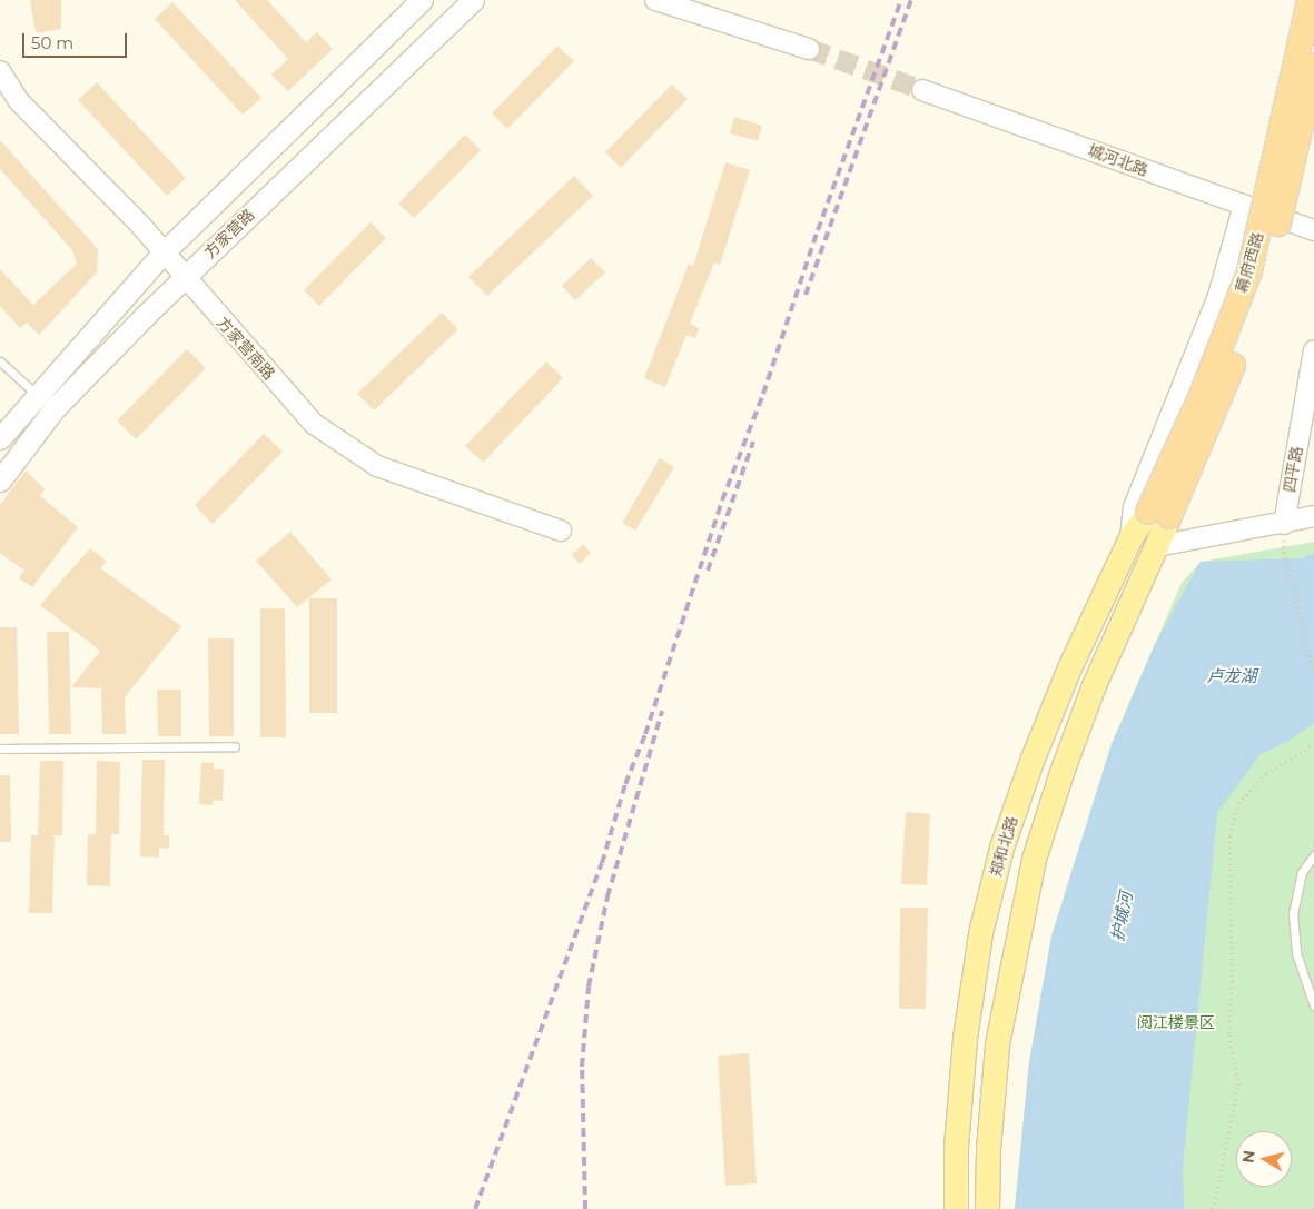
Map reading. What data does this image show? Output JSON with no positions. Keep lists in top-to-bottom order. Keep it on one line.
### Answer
{"streets":{"highway":["幕府西路"],"main road":["方家营路","郑和北路"],"street":["城河北路","方家营南路","四平路"]},"crossings":[["方家营路","方家营南路"],["幕府西路","郑和北路"]],"water":["卢龙湖","护城河"],"parks":["阅江楼景区"],"scale_bar":"50 m","north":"left"}
